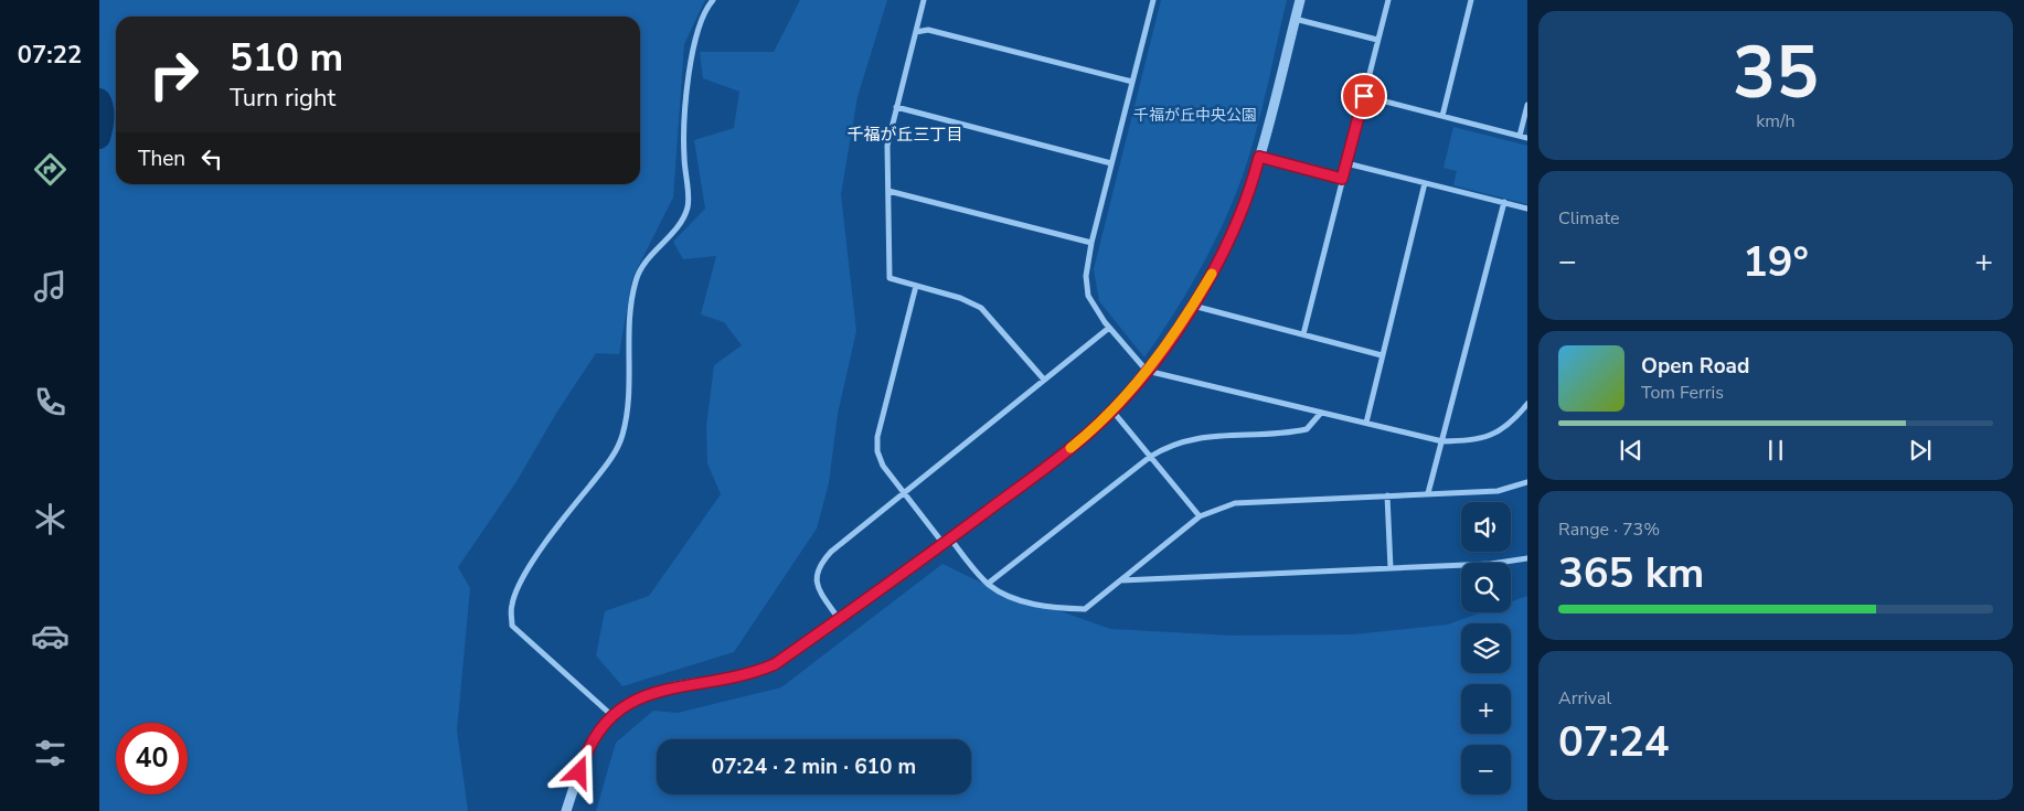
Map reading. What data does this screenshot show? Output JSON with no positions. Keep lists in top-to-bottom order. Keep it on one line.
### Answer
{"districts":["千福が丘三丁目"],"parks":["千福が丘中央公園"],"page":{"tabs":"07:22","tile":[["35","km/h"],"Climate",["Range · 73%","365 km"],["Arrival","07:24"]],"turn":["510 m","Turn right"],"then":"Then","heat":["−","19°","+"],"song":["Open Road","Tom Ferris"],"map_buttons":["+","−"],"limit":"40","trip":"07:24 · 2 min · 610 m"}}
